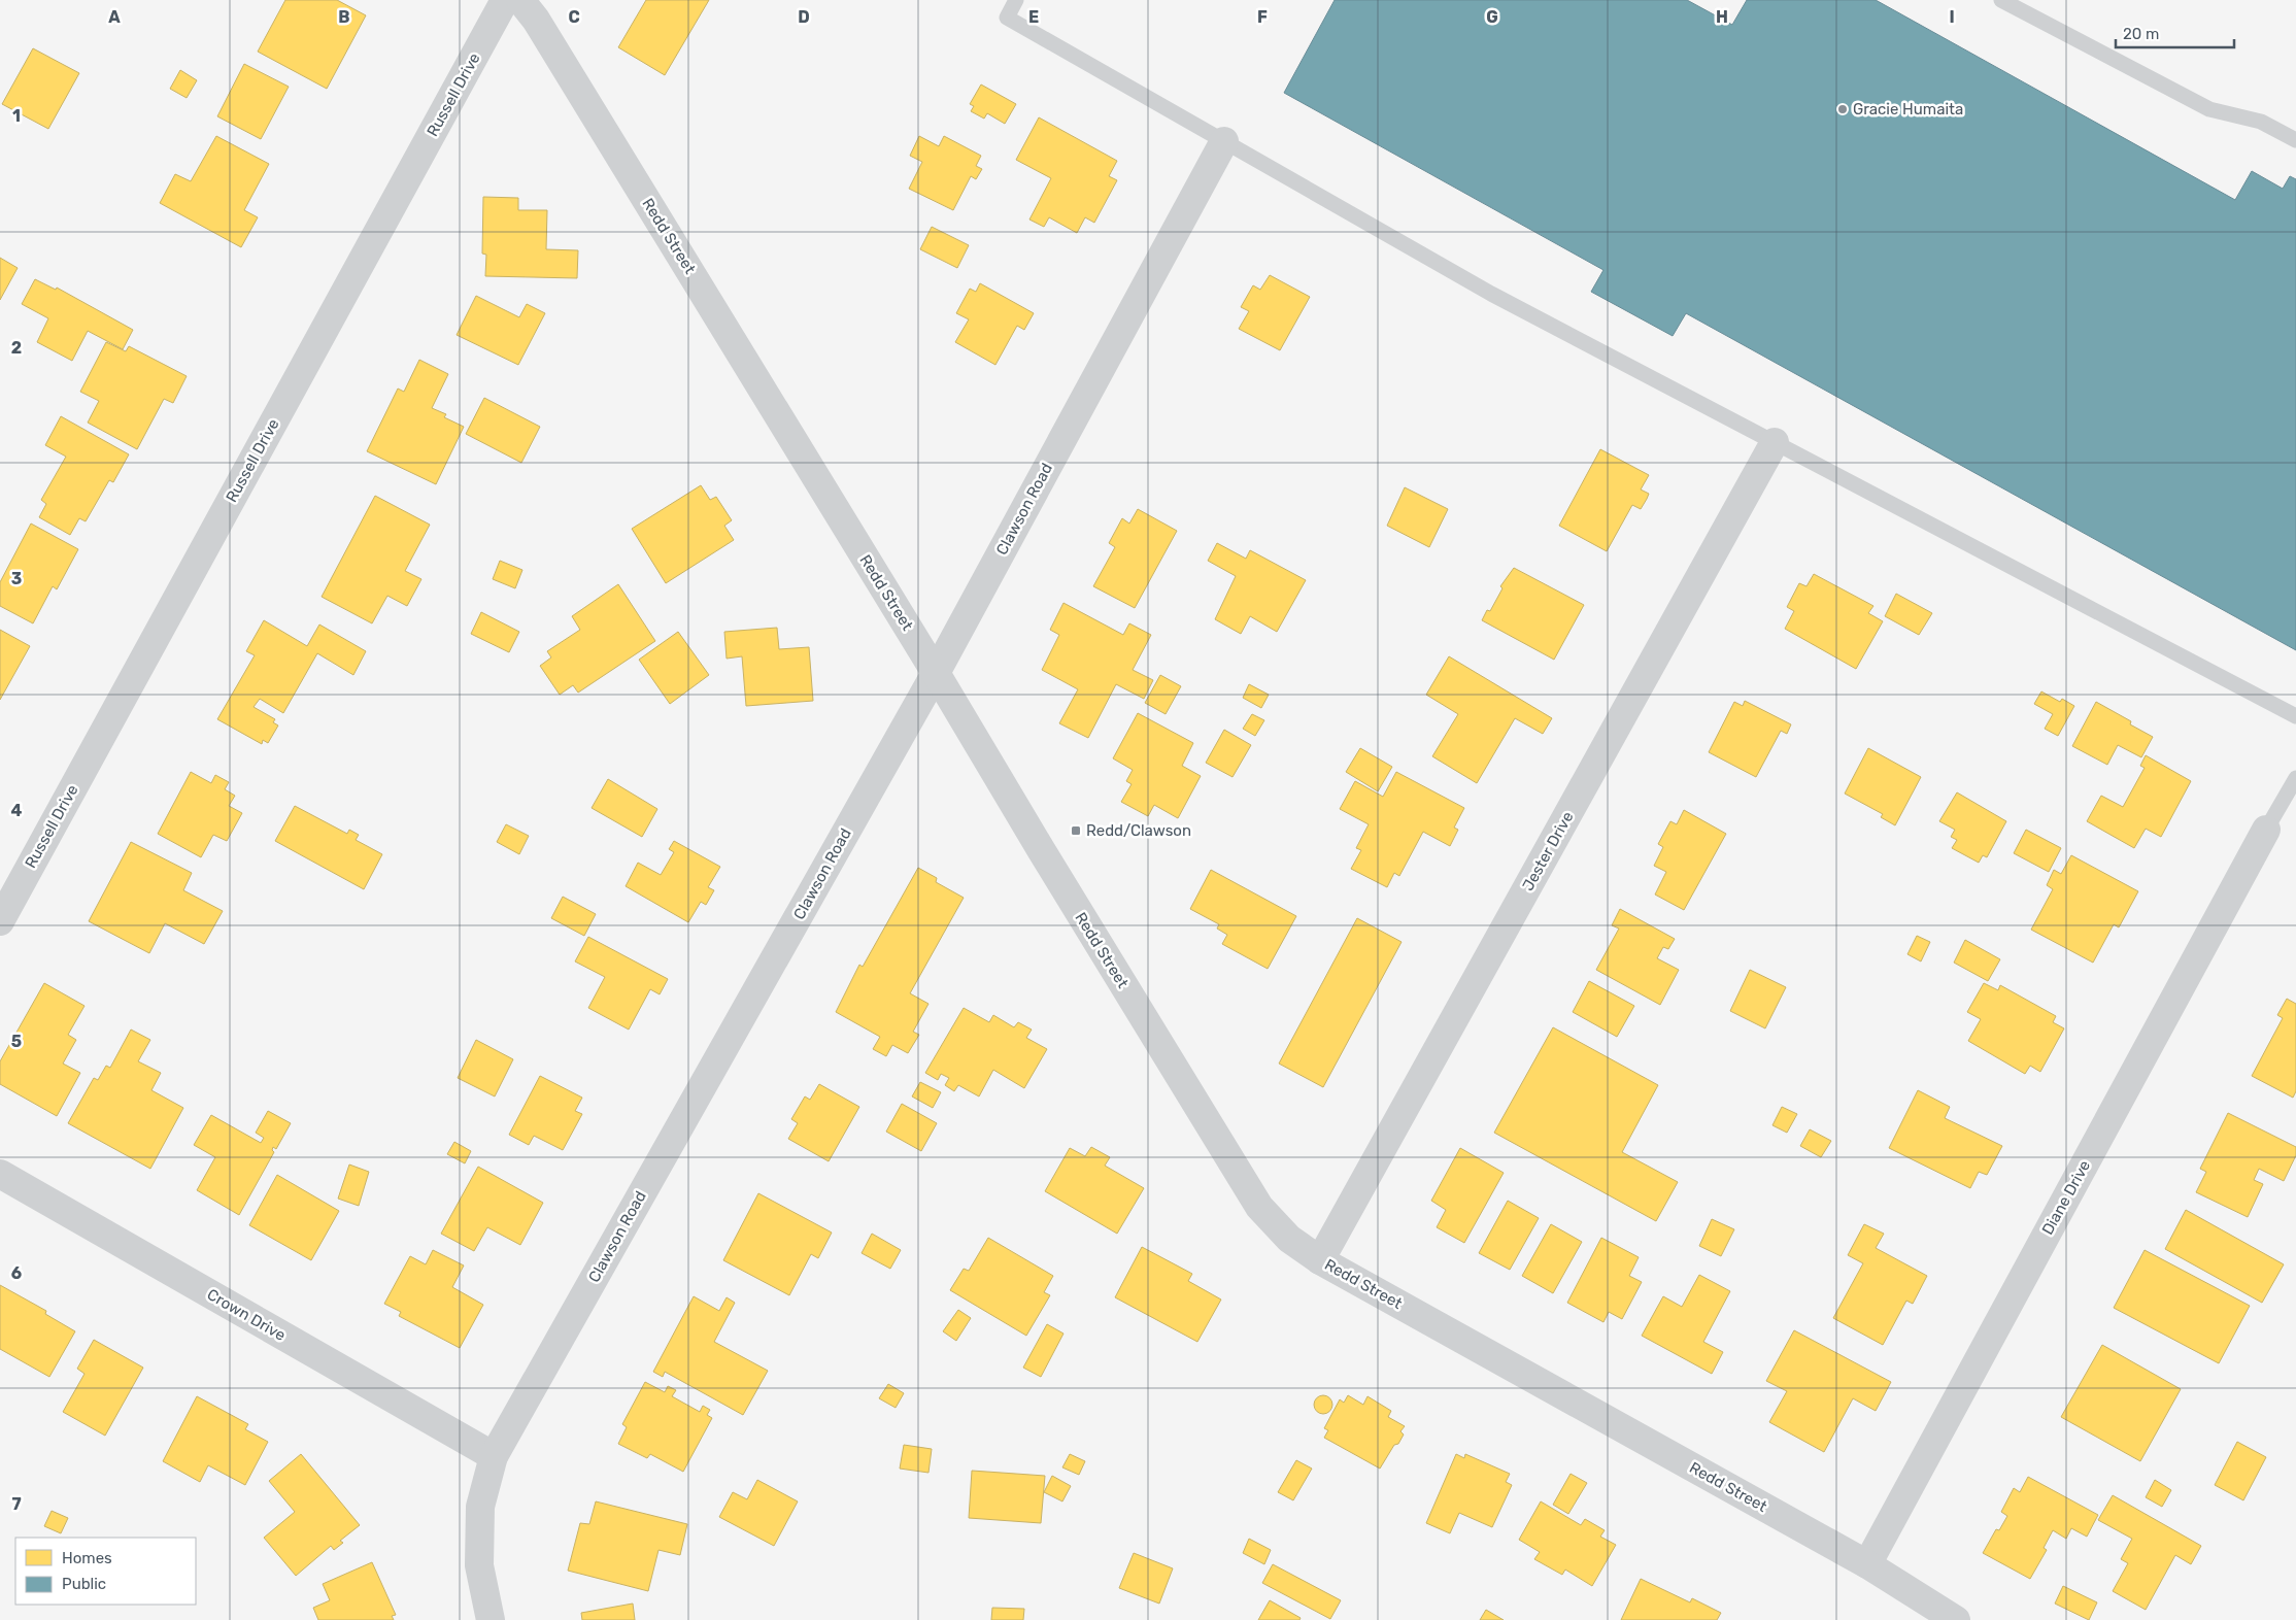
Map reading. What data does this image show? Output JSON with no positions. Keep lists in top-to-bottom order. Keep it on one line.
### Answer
{"streets":{"street":["Russell Drive","Redd Street","Clawson Road","Jester Drive","Diane Drive","Crown Drive"]},"crossings":[["Redd Street","Clawson Road"],["Redd Street","Jester Drive"],["Redd Street","Diane Drive"],["Clawson Road","Crown Drive"]],"places":{"other":["Gracie Humaita"],"transit":["Redd/Clawson"]},"legend":["Homes","Public"],"scale_bar":"20 m","grid":{"columns":["A","B","C","D","E","F","G","H","I"],"rows":["1","2","3","4","5","6","7"]}}
